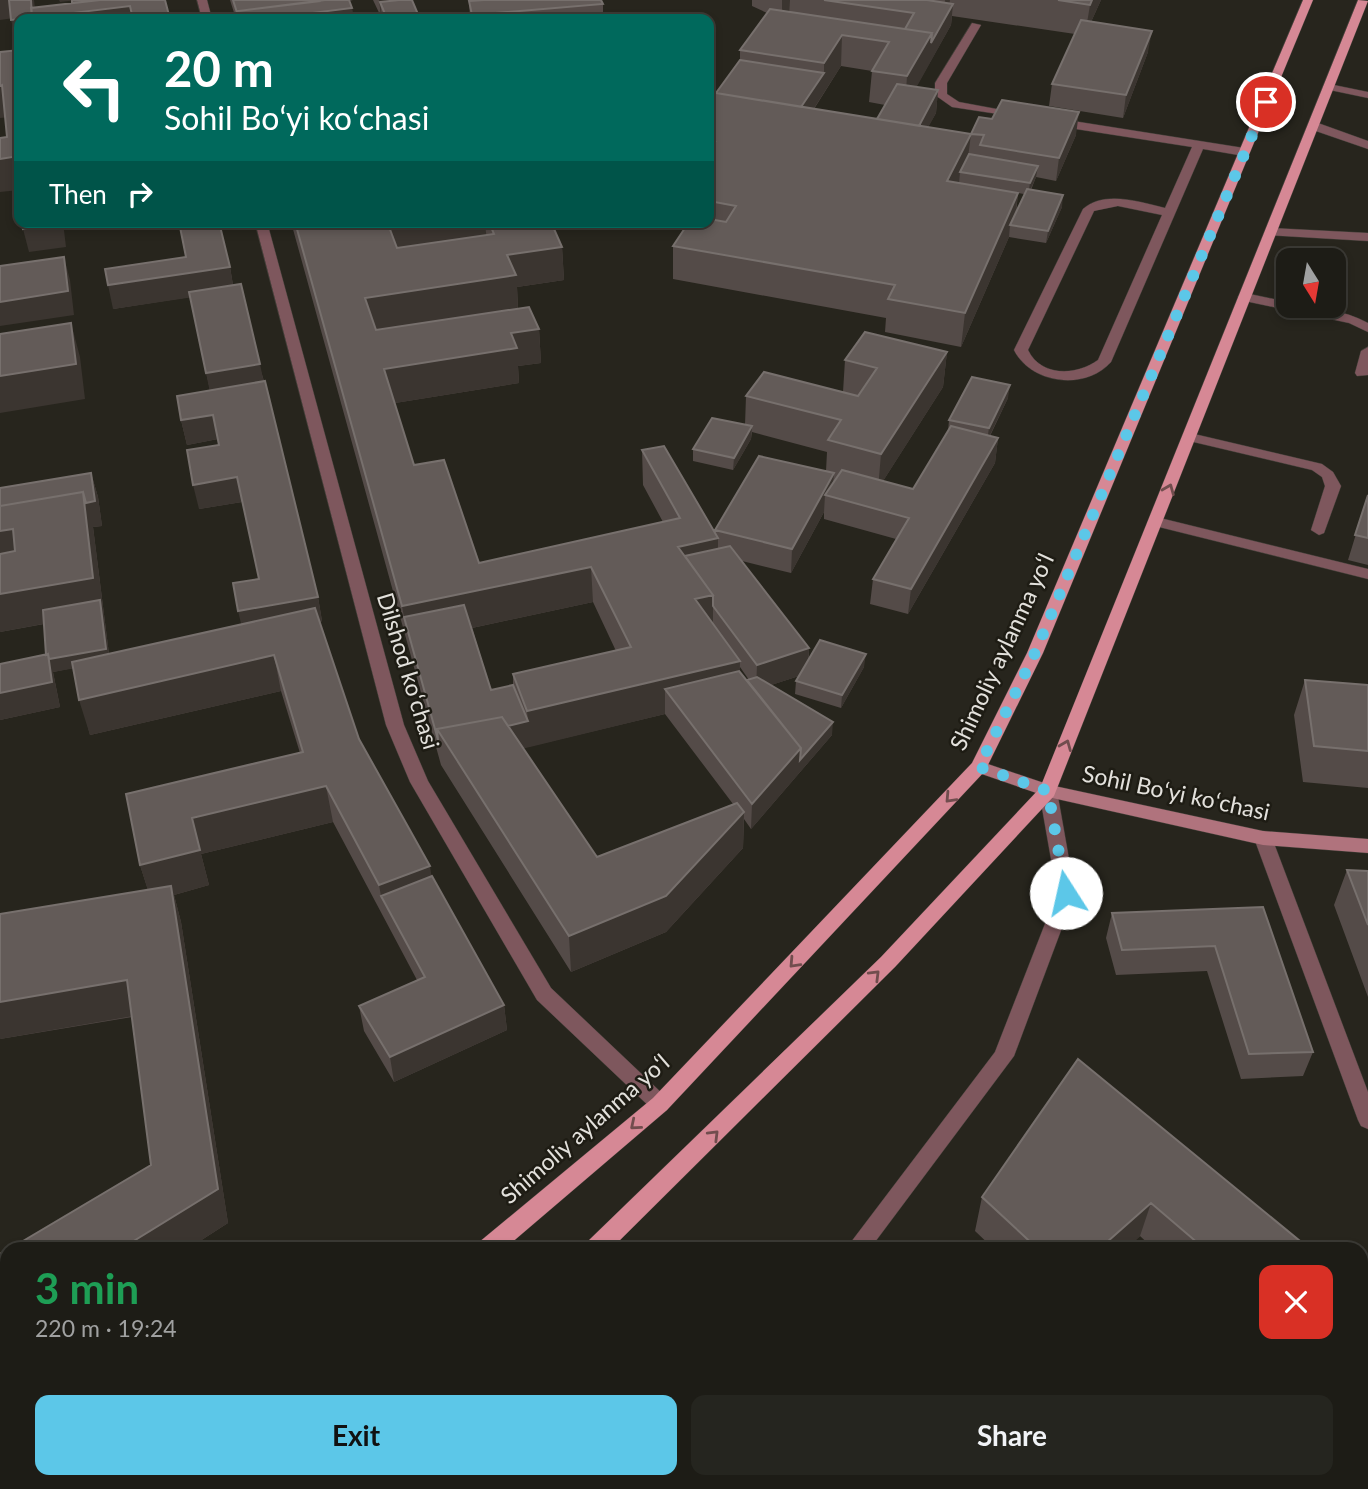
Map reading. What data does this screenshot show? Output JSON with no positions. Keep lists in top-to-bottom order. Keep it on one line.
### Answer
{"streets":{"main road":["Shimoliy aylanma yoʻl","Sohil Boʻyi koʻchasi"],"street":["Dilshod koʻchasi"]},"crossings":[["Shimoliy aylanma yoʻl","Dilshod koʻchasi"],["Shimoliy aylanma yoʻl","Sohil Boʻyi koʻchasi"]],"north":"bottom","page":{"turn":["20 m","Sohil Boʻyi koʻchasi"],"then":"Then","heading":["3 min","220 m · 19:24"],"buttons":["Exit","Share"]}}
